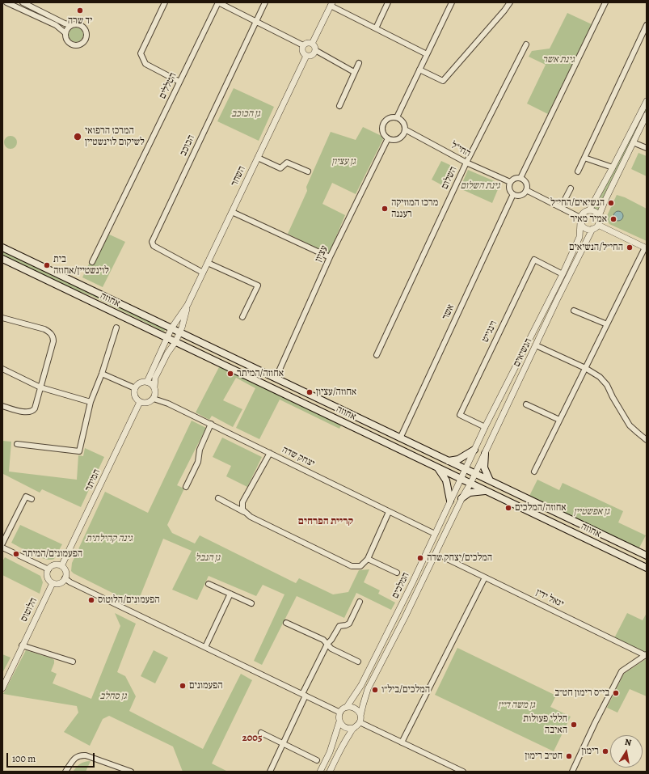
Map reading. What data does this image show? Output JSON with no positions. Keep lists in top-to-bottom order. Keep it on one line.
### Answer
{"streets":{"main road":["אחוזה"],"street":["הטללים","הכוכב","החי\"ל","השחר","השלום","עציון","אשר","וינגייט","הנשיאים","יצחק שדה","המיתר","המלכים","יגאל ידין","הלוטוס"]},"crossings":[["הטללים","הכוכב"],["הטללים","השחר"],["הכוכב","השחר"],["החי\"ל","השלום"],["החי\"ל","עציון"],["החי\"ל","אשר"],["השחר","אחוזה"],["עציון","אחוזה"],["אחוזה","אשר"],["אחוזה","הנשיאים"],["אחוזה","המלכים"],["וינגייט","הנשיאים"],["הנשיאים","המלכים"],["יצחק שדה","המיתר"],["יצחק שדה","המלכים"],["המיתר","הלוטוס"]],"districts":["קריית הפרחים","2005"],"parks":["גינת אשר","גן הכוכב","גן עציון","גינת השלום","גן אפשטיין","גינה קהילתית","גן הנבל","גן סחלב","גן משה דיין"],"places":["יד שרה","המרכז הרפואי לשיקום לוינשטיין","הנשיאים/החי״ל","מרכז המוזיקה רעננה","אמיר מאיר","החי״ל/הנשיאים","בית לוינשטיין/אחוזה","אחוזה/המיתר","אחוזה/עציון","אחוזה/המלכים","הפעמונים/המיתר","המלכים/יצחק שדה","הפעמונים/הלוטוס","הפעמונים","המלכים/ביל״ו","בי״ס רימון חט״ב","חללי פעולות האיבה","רימון","חט״ב רימון"],"scale_bar":"100 m","north":"top"}
